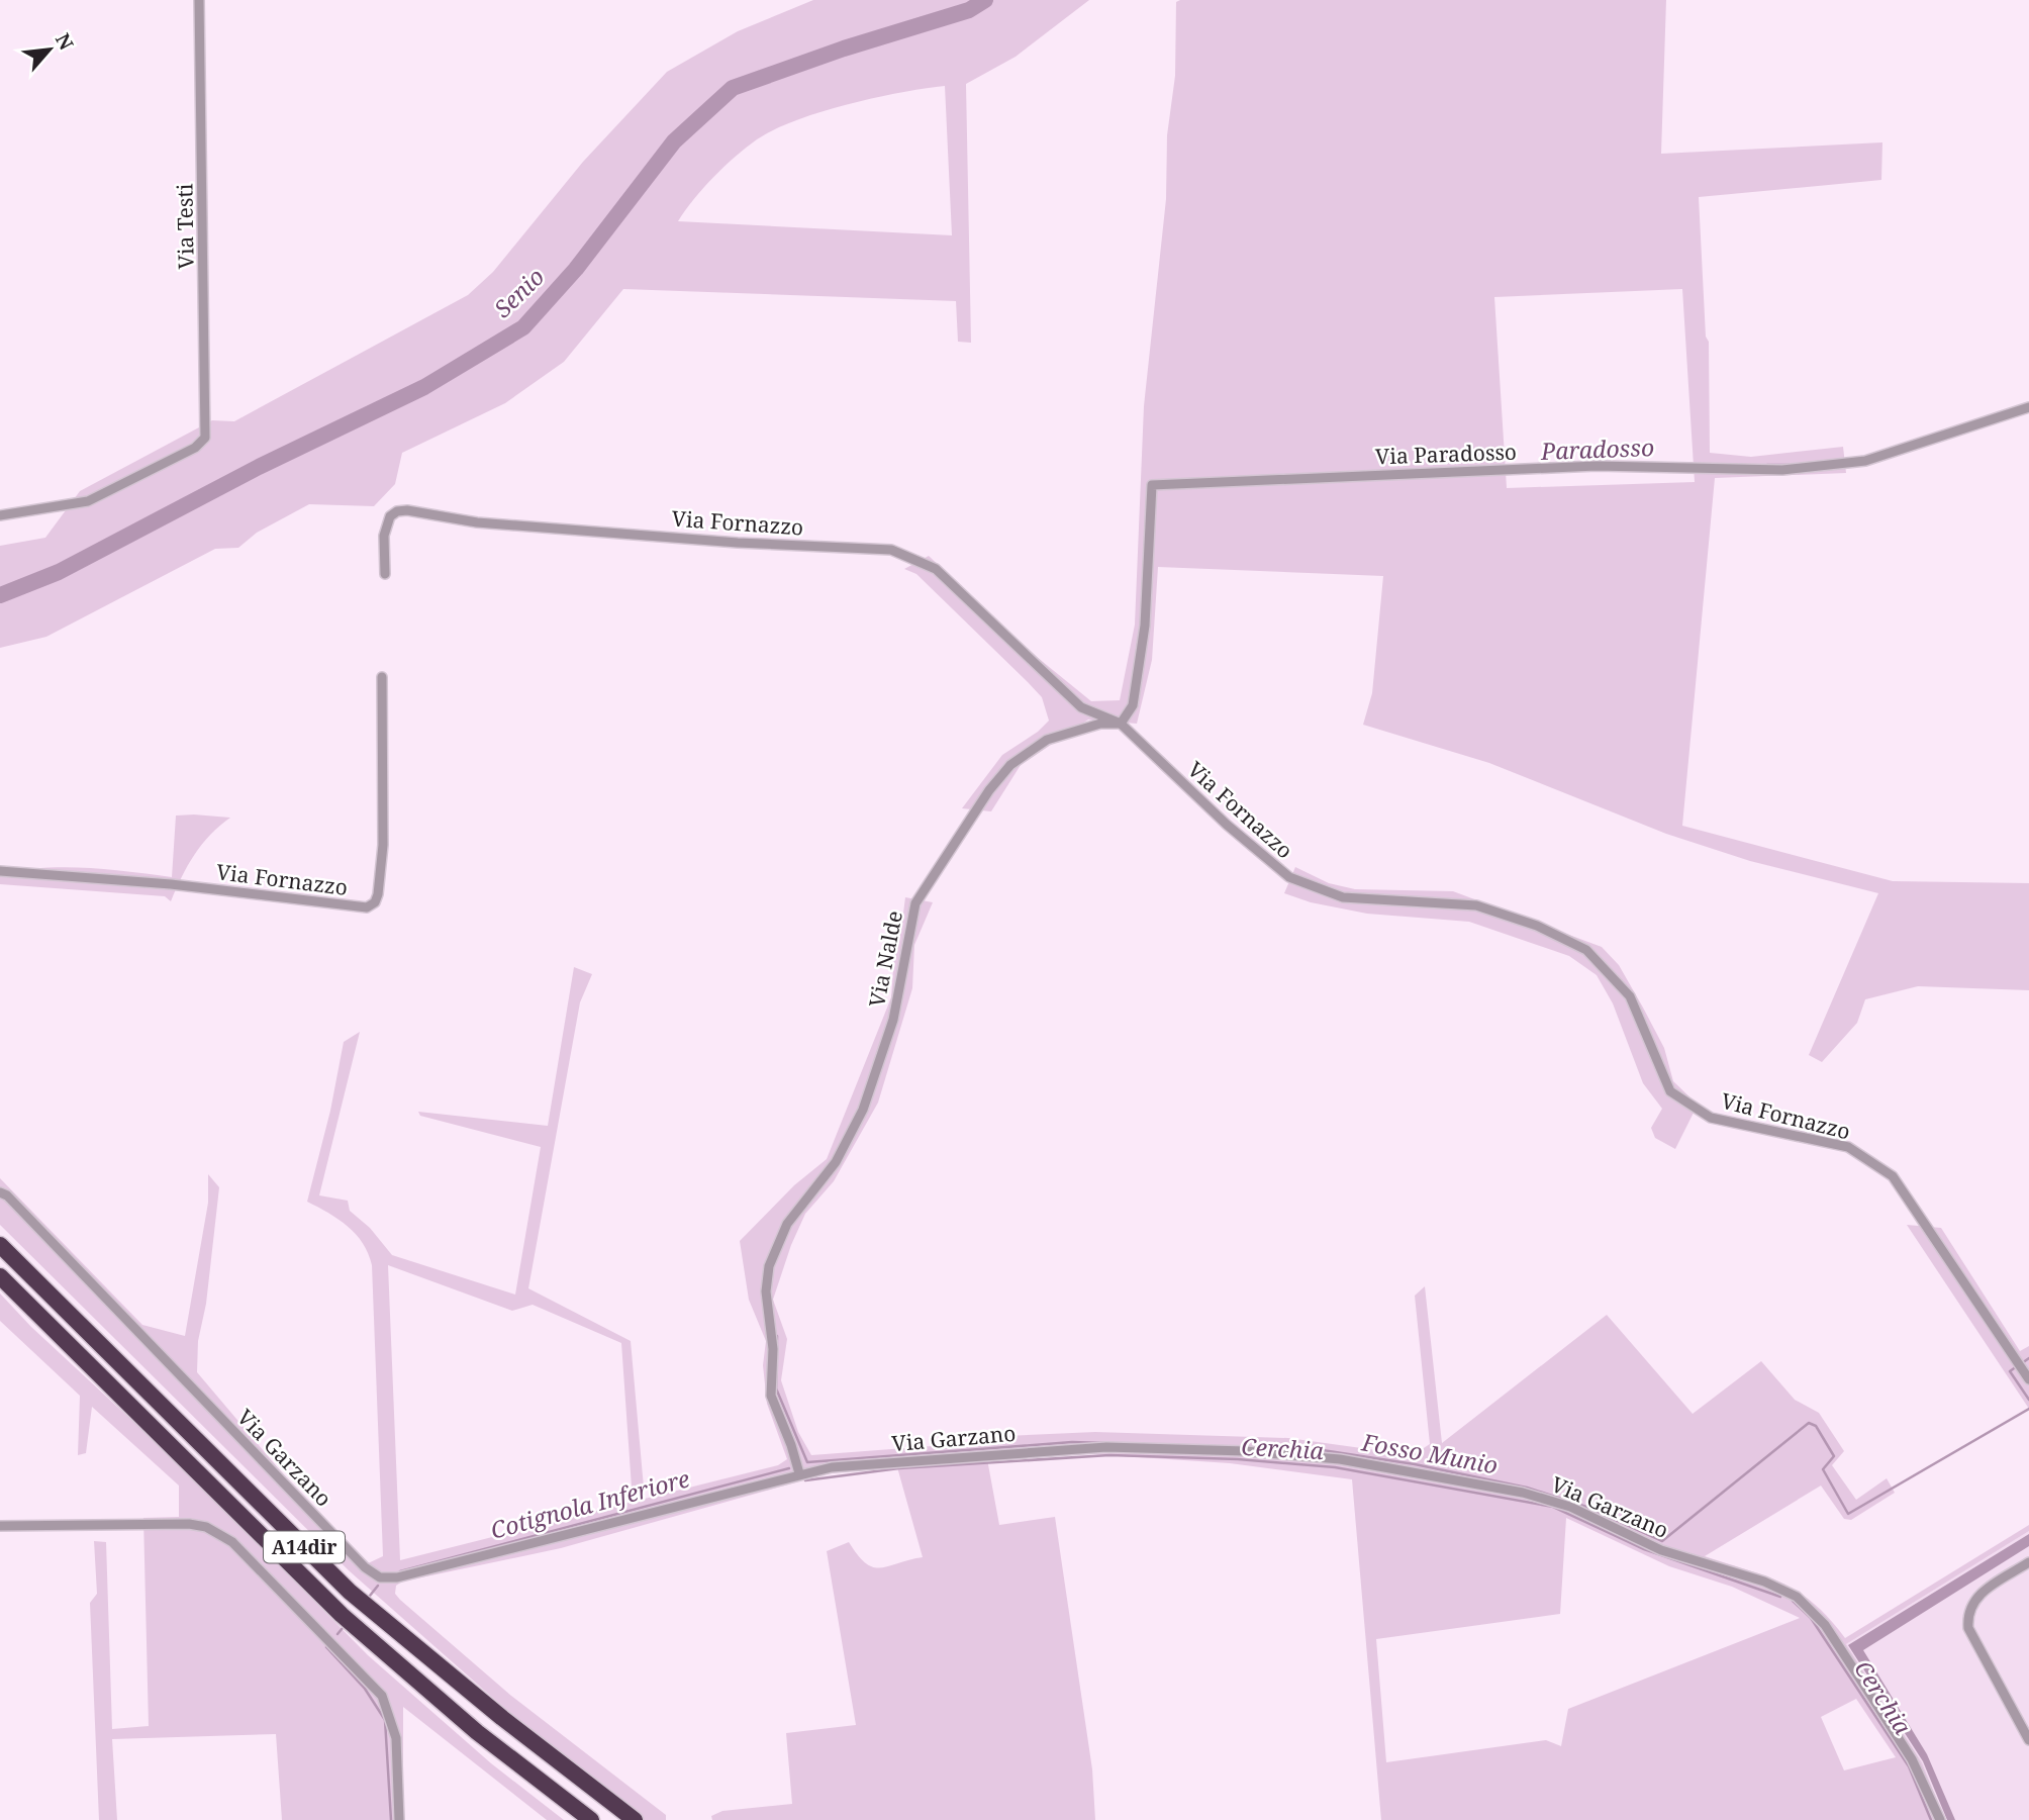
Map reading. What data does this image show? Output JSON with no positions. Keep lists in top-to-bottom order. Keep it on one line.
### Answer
{"streets":{"highway":["A14dir"],"street":["Via Testi","Via Paradosso","Via Fornazzo","Via Nalde","Via Garzano"]},"crossings":[["Via Paradosso","Via Fornazzo"],["Via Paradosso","Via Nalde"],["Via Fornazzo","Via Nalde"],["Via Nalde","Via Garzano"]],"water":["Senio","Paradosso","Cerchia","Fosso Munio","Cotignola Inferiore"],"north":"top right"}
